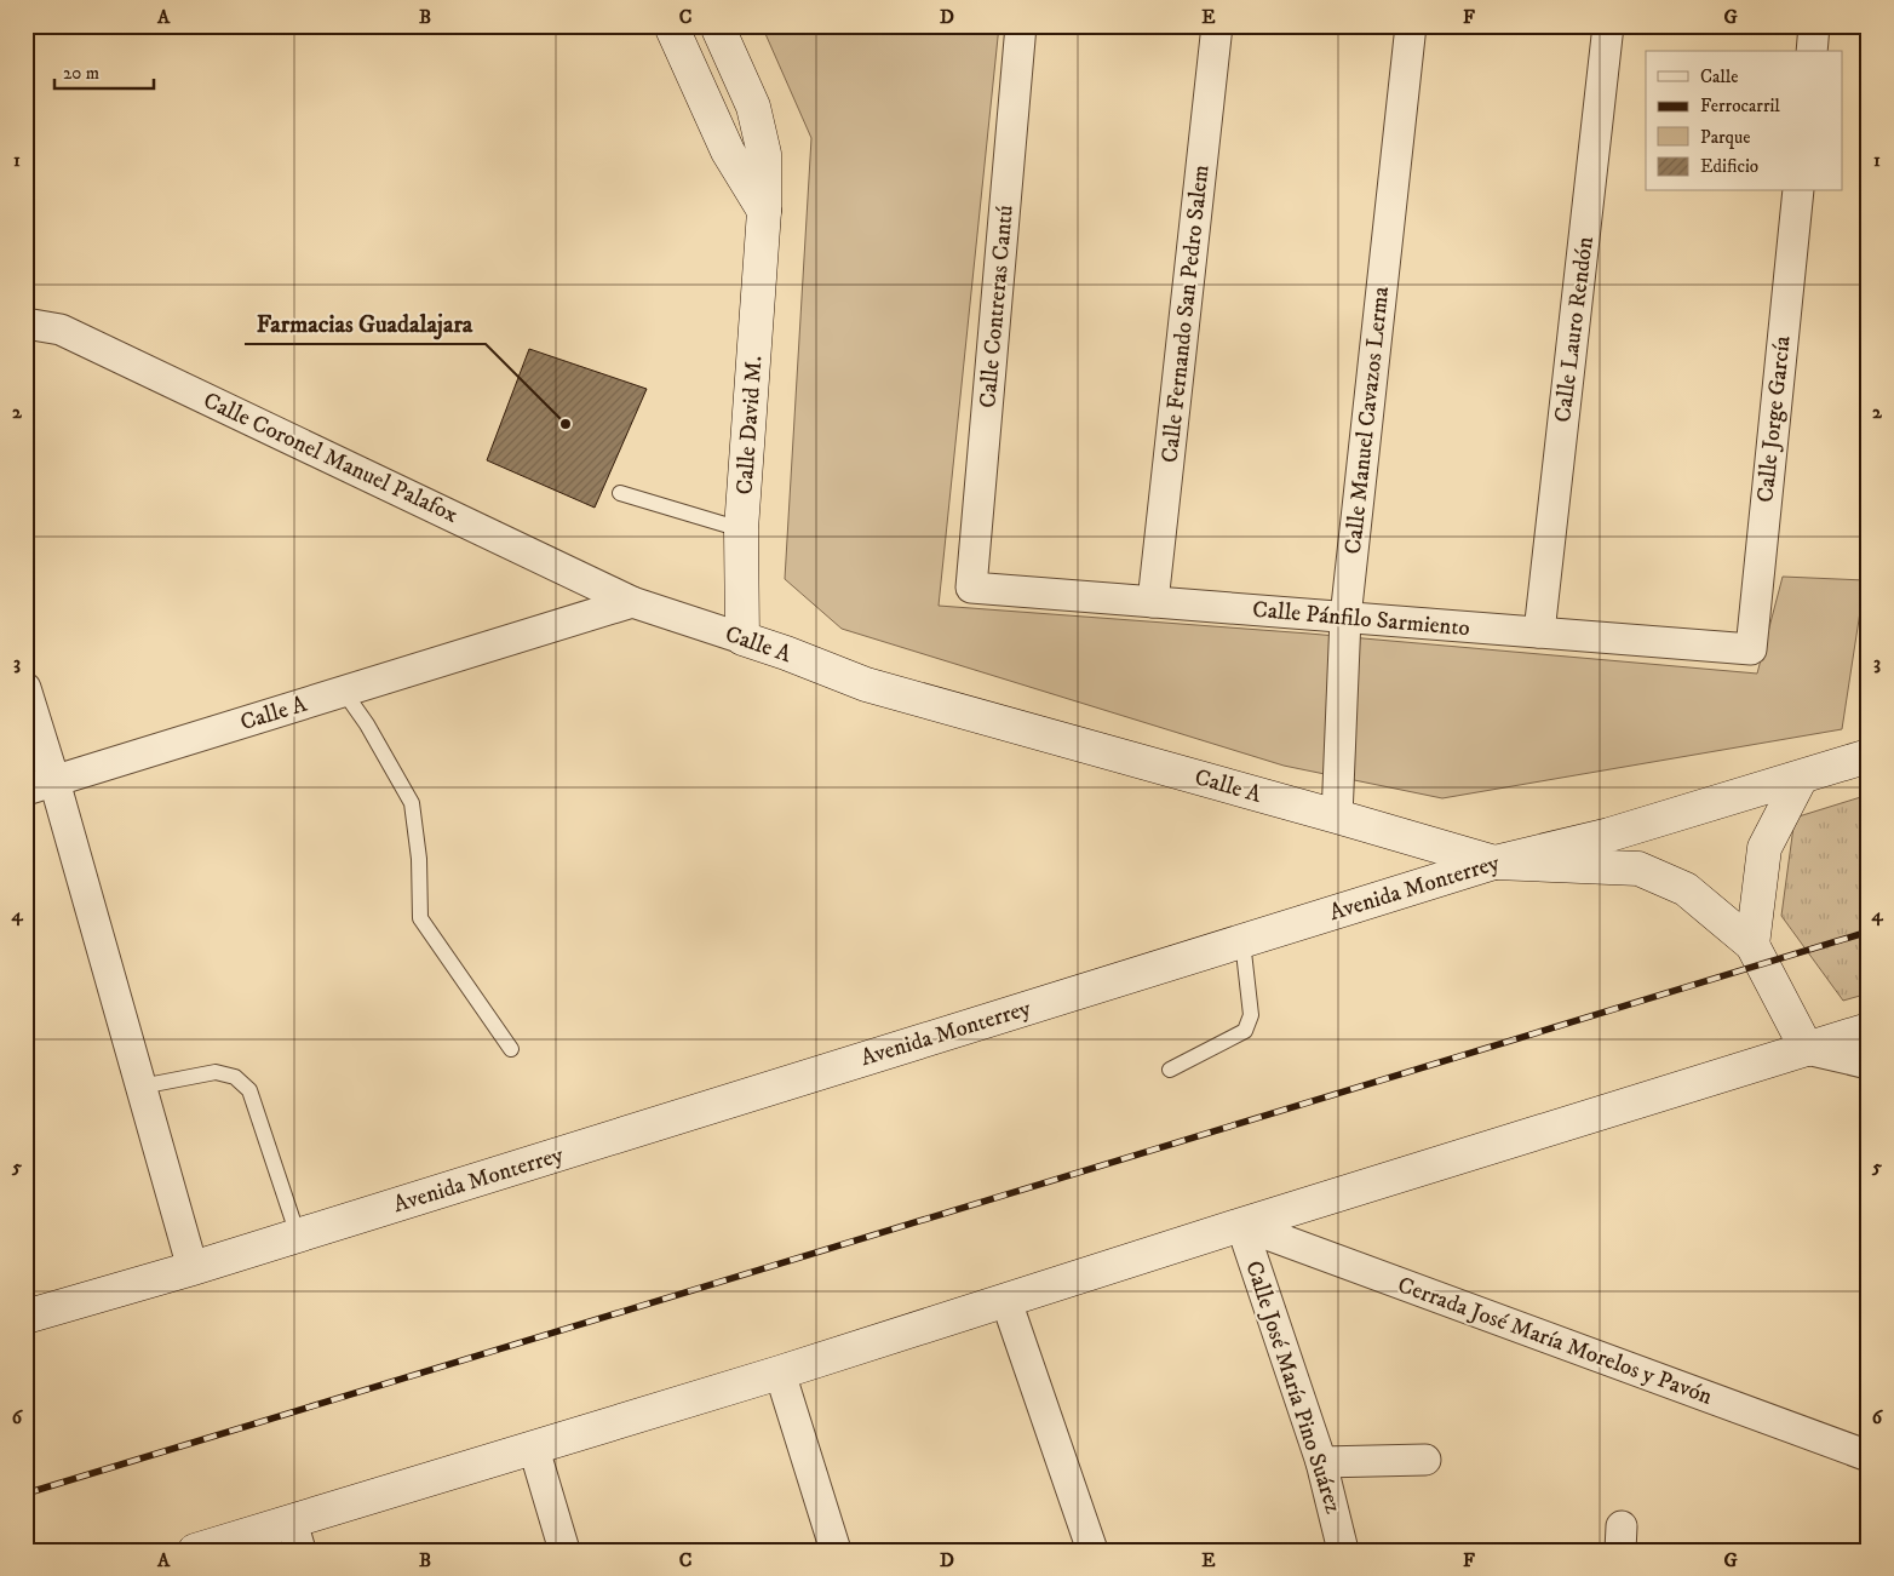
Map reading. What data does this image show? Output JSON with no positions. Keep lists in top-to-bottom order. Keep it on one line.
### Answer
{"streets":{"main road":["Calle David M.","Calle A","Avenida Monterrey"],"street":["Calle Contreras Cantú","Calle Fernando San Pedro Salem","Calle Lauro Rendón","Calle Jorge García","Calle Manuel Cavazos Lerma","Calle Coronel Manuel Palafox","Calle Pánfilo Sarmiento","Cerrada José María Morelos y Pavón","Calle José María Pino Suárez"]},"crossings":[["Calle Contreras Cantú","Calle Pánfilo Sarmiento"],["Calle Fernando San Pedro Salem","Calle Pánfilo Sarmiento"],["Calle Lauro Rendón","Calle Pánfilo Sarmiento"],["Calle Jorge García","Calle Pánfilo Sarmiento"],["Calle Manuel Cavazos Lerma","Calle Pánfilo Sarmiento"],["Calle Manuel Cavazos Lerma","Calle A"],["Calle David M.","Calle A"],["Calle Coronel Manuel Palafox","Calle A"],["Calle A","Avenida Monterrey"],["Cerrada José María Morelos y Pavón","Calle José María Pino Suárez"]],"places":["Farmacias Guadalajara"],"legend":["Calle","Ferrocarril","Parque","Edificio"],"scale_bar":"20 m","grid":{"columns":["A","B","C","D","E","F","G"],"rows":["1","2","3","4","5","6"]}}
